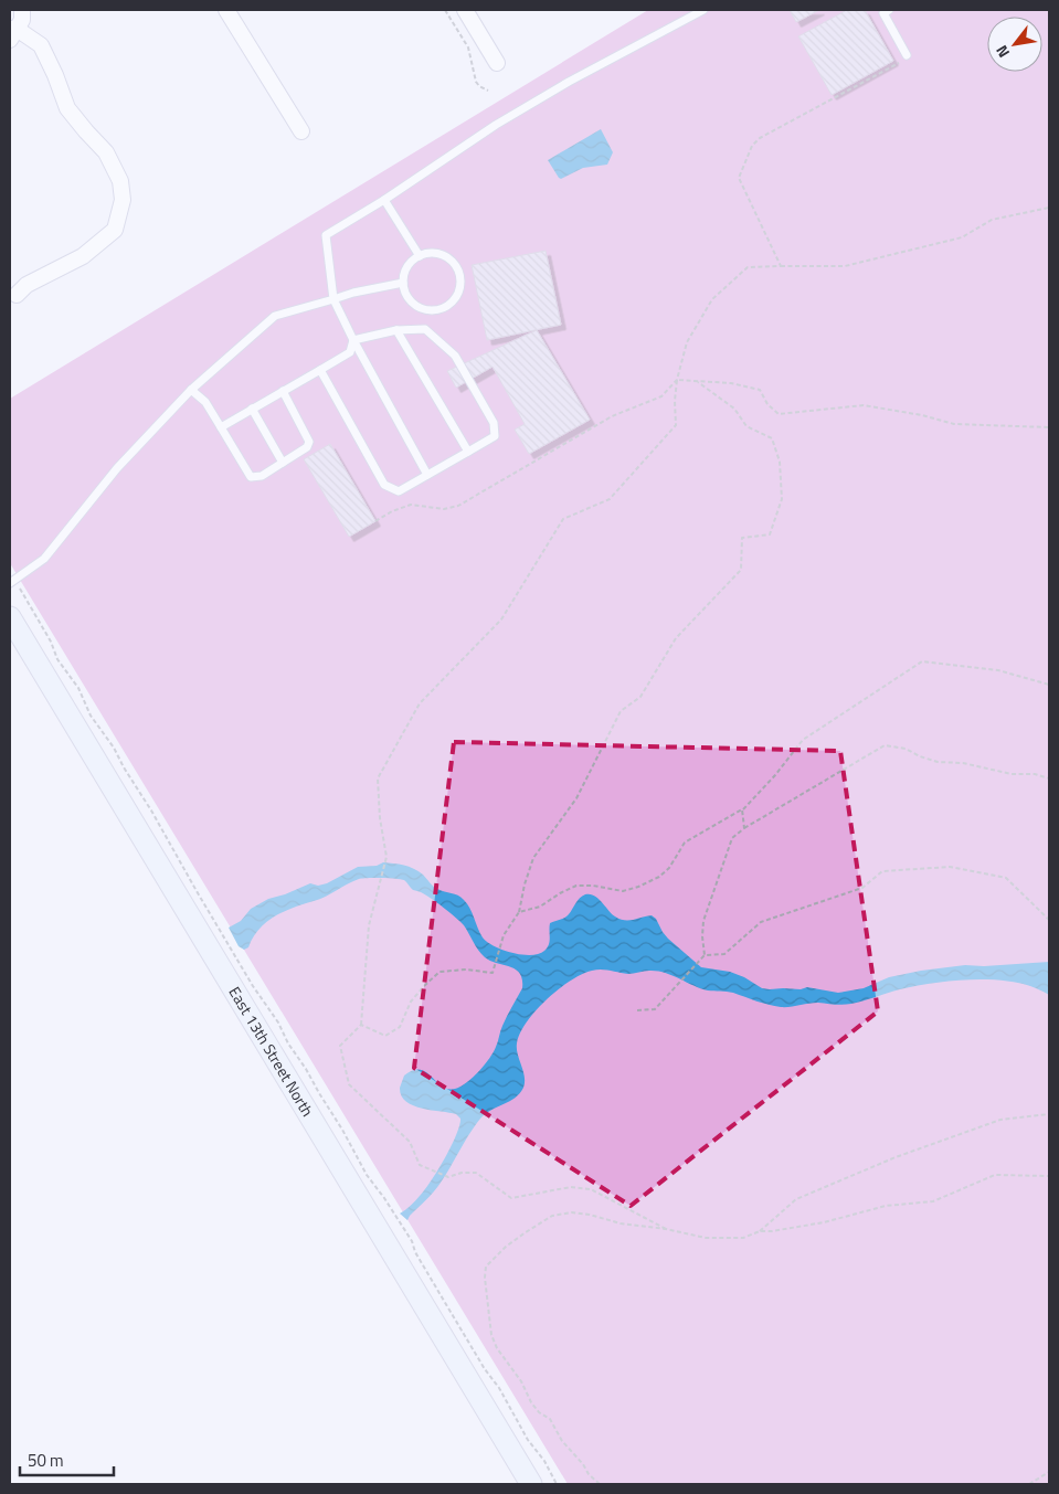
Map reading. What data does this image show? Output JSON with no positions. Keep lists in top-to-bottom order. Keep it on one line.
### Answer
{"streets":{"main road":["East 13th Street North"]},"scale_bar":"50 m","north":"bottom left"}
